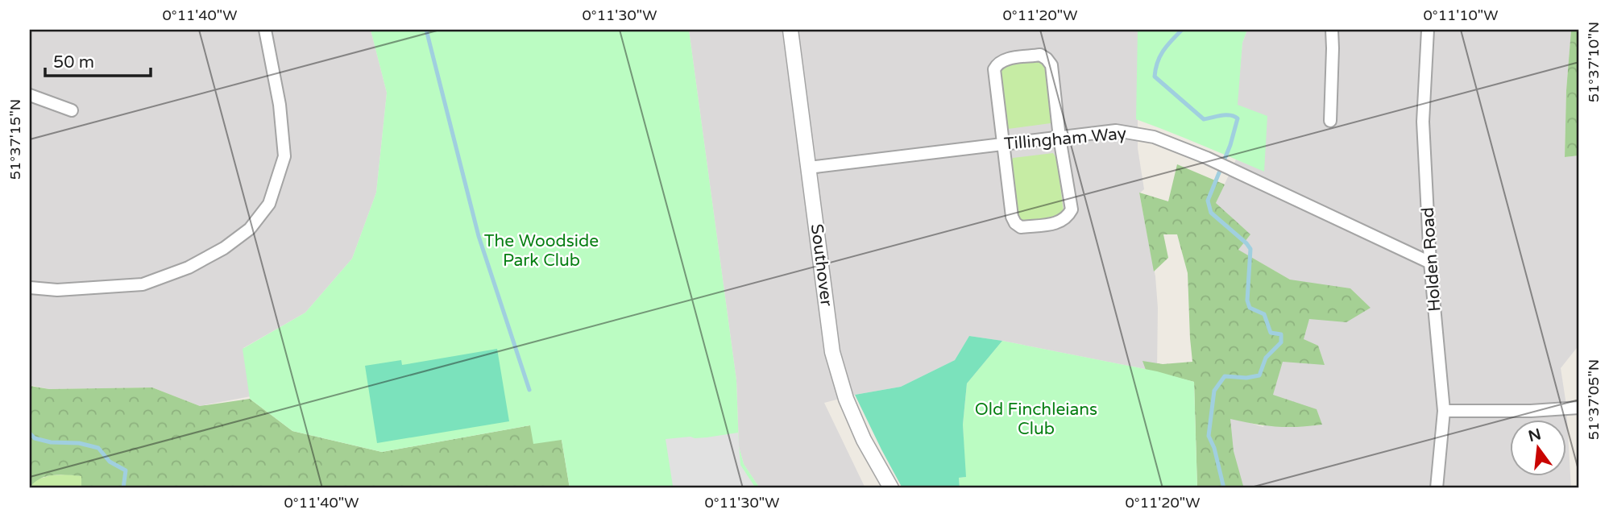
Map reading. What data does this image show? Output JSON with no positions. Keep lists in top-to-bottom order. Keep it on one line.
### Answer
{"streets":{"street":["Tillingham Way","Holden Road","Southover"]},"crossings":[["Tillingham Way","Holden Road"],["Tillingham Way","Southover"]],"parks":["The Woodside Park Club","Old Finchleians Club"],"scale_bar":"50 m","north":"top","coordinates":["0°11'40\"W","0°11'30\"W","0°11'20\"W","0°11'10\"W","51°37'10\"N","51°37'15\"N","51°37'05\"N"]}
